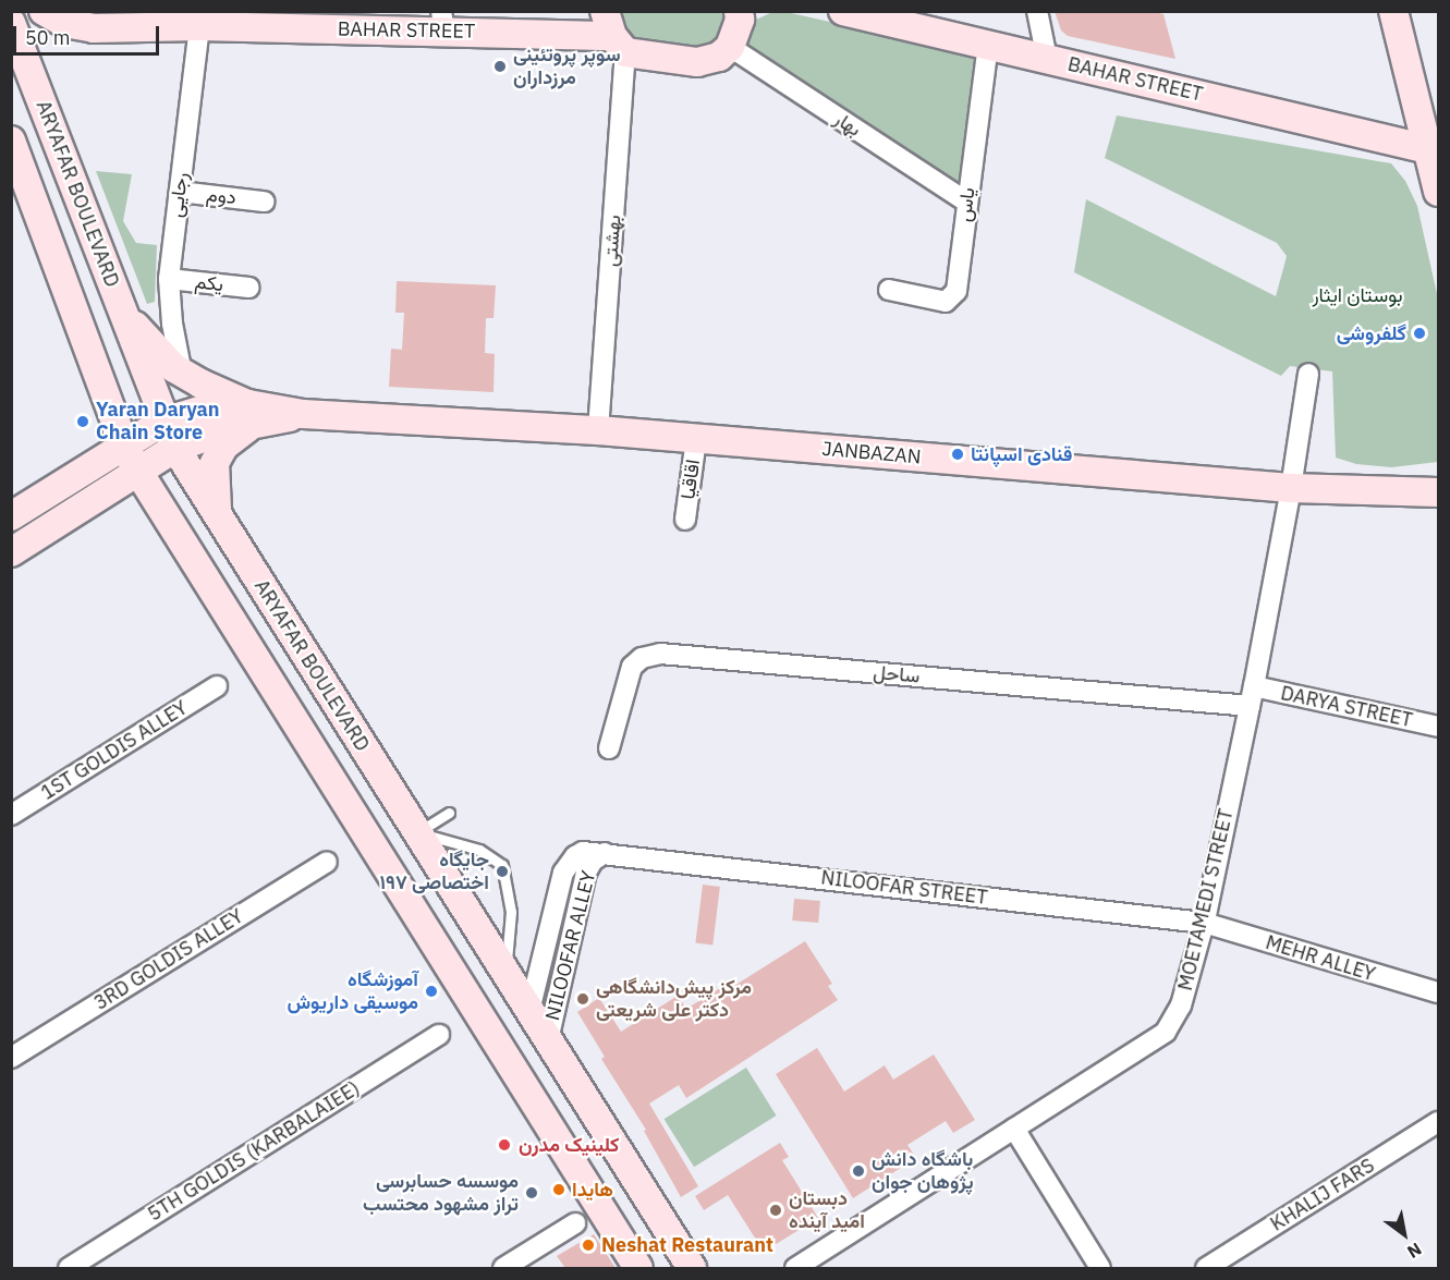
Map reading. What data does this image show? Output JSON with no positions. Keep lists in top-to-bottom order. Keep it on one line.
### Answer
{"streets":{"main road":["BAHAR STREET","ARYAFAR BOULEVARD","JANBAZAN"],"street":["بهار","رجایی","دوم","یاس","بهشتی","یکم","اقاقیا","ساحل","DARYA STREET","1ST GOLDIS ALLEY","NILOOFAR STREET","MOETAMEDI STREET","NILOOFAR ALLEY","MEHR ALLEY","3RD GOLDIS ALLEY","5TH GOLDIS (KARBALAIEE)","KHALIJ FARS"]},"crossings":[["BAHAR STREET","بهار"],["BAHAR STREET","رجایی"],["BAHAR STREET","یاس"],["BAHAR STREET","بهشتی"],["بهار","یاس"],["ARYAFAR BOULEVARD","JANBAZAN"],["ARYAFAR BOULEVARD","NILOOFAR ALLEY"],["رجایی","دوم"],["رجایی","یکم"],["بهشتی","JANBAZAN"],["JANBAZAN","اقاقیا"],["JANBAZAN","MOETAMEDI STREET"],["ساحل","DARYA STREET"],["ساحل","MOETAMEDI STREET"],["DARYA STREET","MOETAMEDI STREET"],["NILOOFAR STREET","MOETAMEDI STREET"],["NILOOFAR STREET","NILOOFAR ALLEY"],["NILOOFAR STREET","MEHR ALLEY"],["MOETAMEDI STREET","MEHR ALLEY"]],"parks":["بوستان ایثار"],"places":["سوپر پروتئینی مرزداران","گلفروشی","Yaran Daryan Chain Store","قنادی اسپانتا","جایگاه اختصاصی ۱۹۷","آموزشگاه موسیقی داریوش","مرکز پیش‌دانشگاهی دکتر علی شریعتی","کلینیک مدرن","باشگاه دانش پژوهان جوان","هایدا","موسسه حسابرسی تراز مشهود محتسب","دبستان امید آینده","Neshat Restaurant"],"scale_bar":"50 m","north":"bottom right"}
